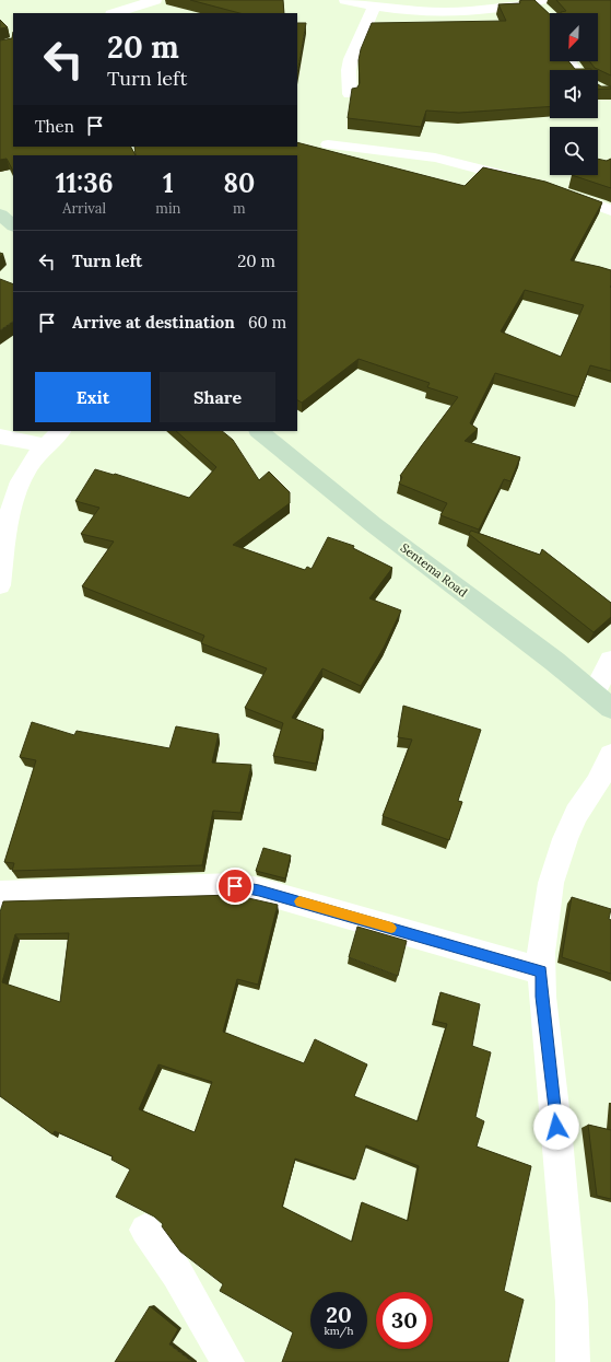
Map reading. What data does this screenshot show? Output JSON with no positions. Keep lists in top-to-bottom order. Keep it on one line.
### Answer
{"streets":{"main road":["Sentema Road"]},"north":"bottom left","page":{"turn":["20 m","Turn left"],"then":"Then","eta":["11:36","Arrival","1","min","80","m"],"list":[{"name":"Turn left","value":"20 m"},{"name":"Arrive at destination","value":"60 m"}],"buttons":["Exit","Share"],"speed":"20 km/h","limit":"30"}}
